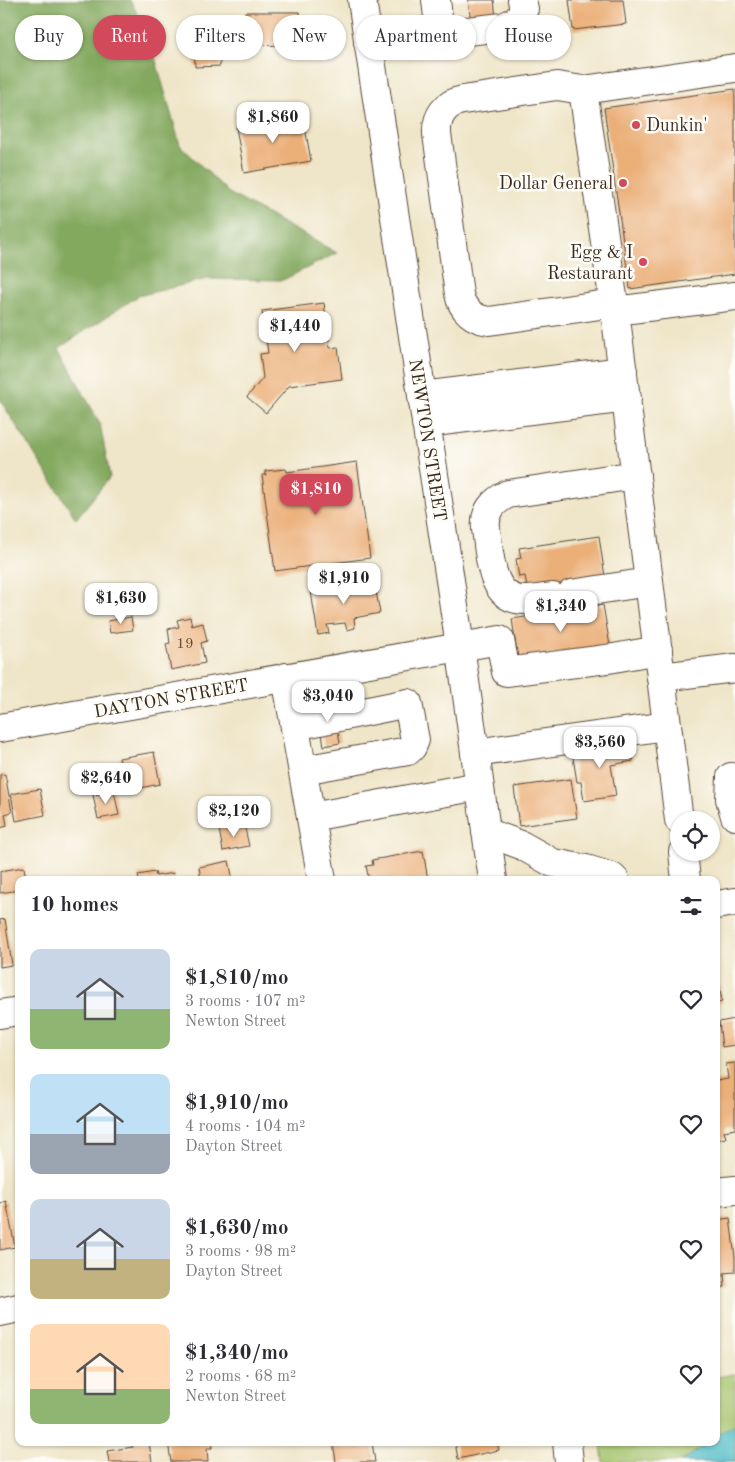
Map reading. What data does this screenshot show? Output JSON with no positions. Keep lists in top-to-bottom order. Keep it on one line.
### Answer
{"streets":{"main road":["NEWTON STREET","DAYTON STREET"]},"crossings":[["NEWTON STREET","DAYTON STREET"]],"places":["Dunkin'","Dollar General","Egg & I Restaurant"],"house_numbers":["19"],"page":{"chip":["Buy","Rent","Filters","New","Apartment","House"],"price":["$1,860","$1,440","$1,810","$1,910","$1,630","$1,340","$3,040","$3,560","$2,640","$2,120"],"heading":"10 homes","list":[{"name":"$1,810/mo","note":"3 rooms · 107 m² · Newton Street"},{"name":"$1,910/mo","note":"4 rooms · 104 m² · Dayton Street"},{"name":"$1,630/mo","note":"3 rooms · 98 m² · Dayton Street"},{"name":"$1,340/mo","note":"2 rooms · 68 m² · Newton Street"}]}}
